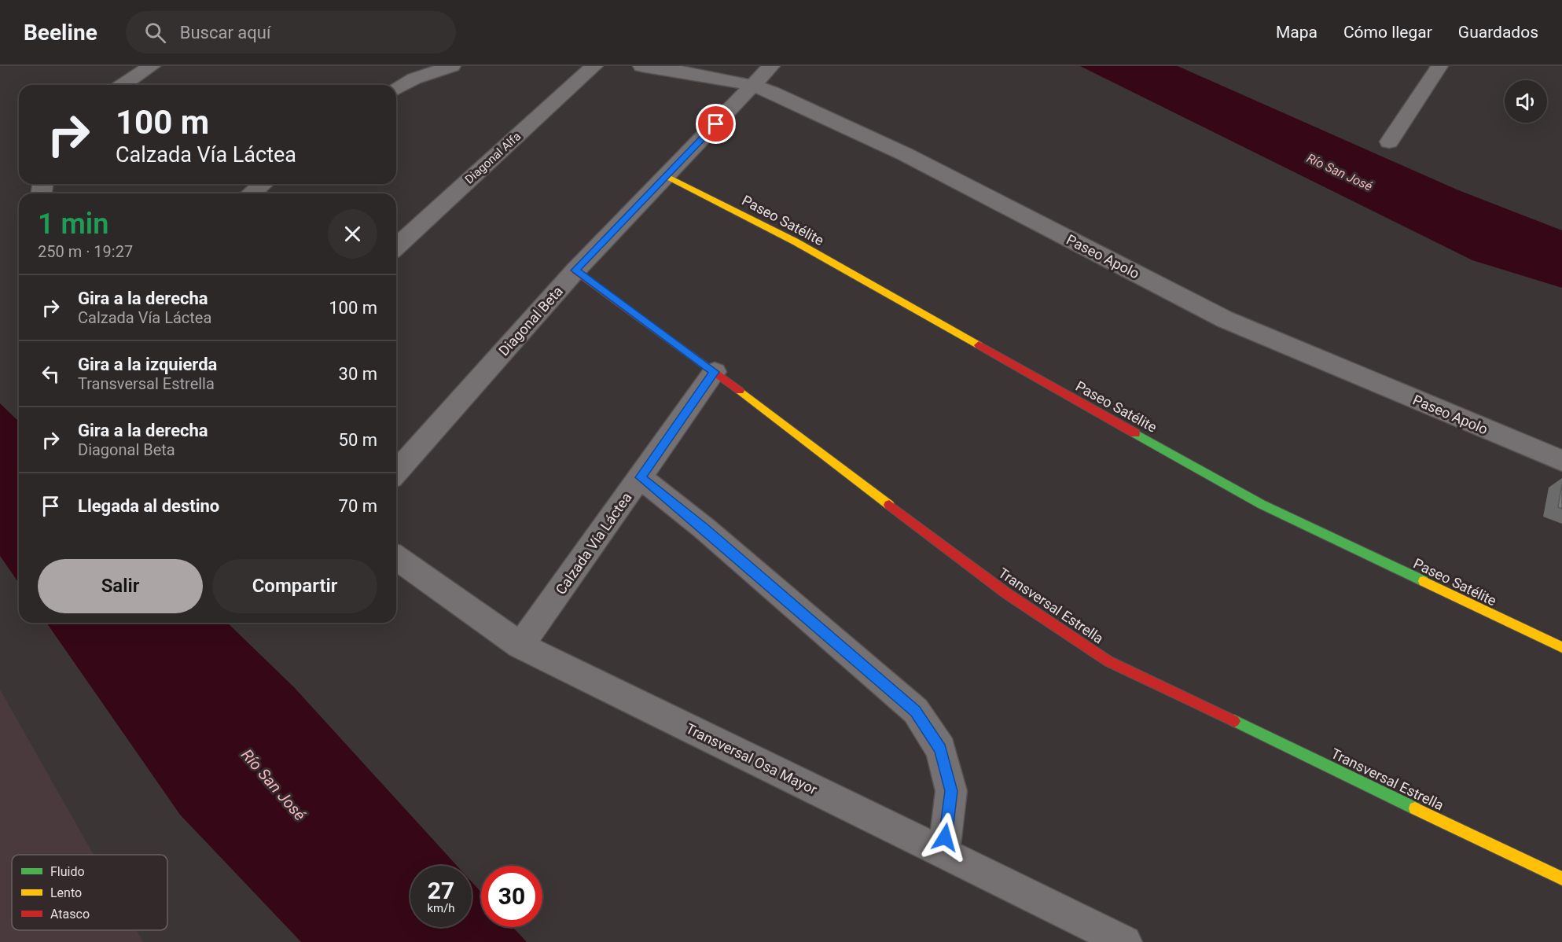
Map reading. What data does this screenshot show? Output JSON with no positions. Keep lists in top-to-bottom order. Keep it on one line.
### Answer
{"streets":{"street":["Diagonal Alfa","Paseo Satélite","Paseo Apolo","Diagonal Beta","Calzada Vía Láctea","Transversal Estrella","Transversal Osa Mayor"]},"crossings":[["Paseo Satélite","Diagonal Beta"],["Paseo Apolo","Diagonal Beta"],["Diagonal Beta","Transversal Estrella"],["Calzada Vía Láctea","Transversal Estrella"],["Calzada Vía Láctea","Transversal Osa Mayor"]],"water":["Río San José"],"legend":["Fluido","Lento","Atasco"],"page":{"header":"Beeline","search":"Buscar aquí","nav":["Mapa","Cómo llegar","Guardados"],"turn":["100 m","Calzada Vía Láctea"],"heading":["1 min","250 m · 19:27"],"list":[{"name":"Gira a la derecha","note":"Calzada Vía Láctea","value":"100 m"},{"name":"Gira a la izquierda","note":"Transversal Estrella","value":"30 m"},{"name":"Gira a la derecha","note":"Diagonal Beta","value":"50 m"},{"name":"Llegada al destino","value":"70 m"}],"buttons":["Salir","Compartir"],"speed":"27 km/h","limit":"30"}}
